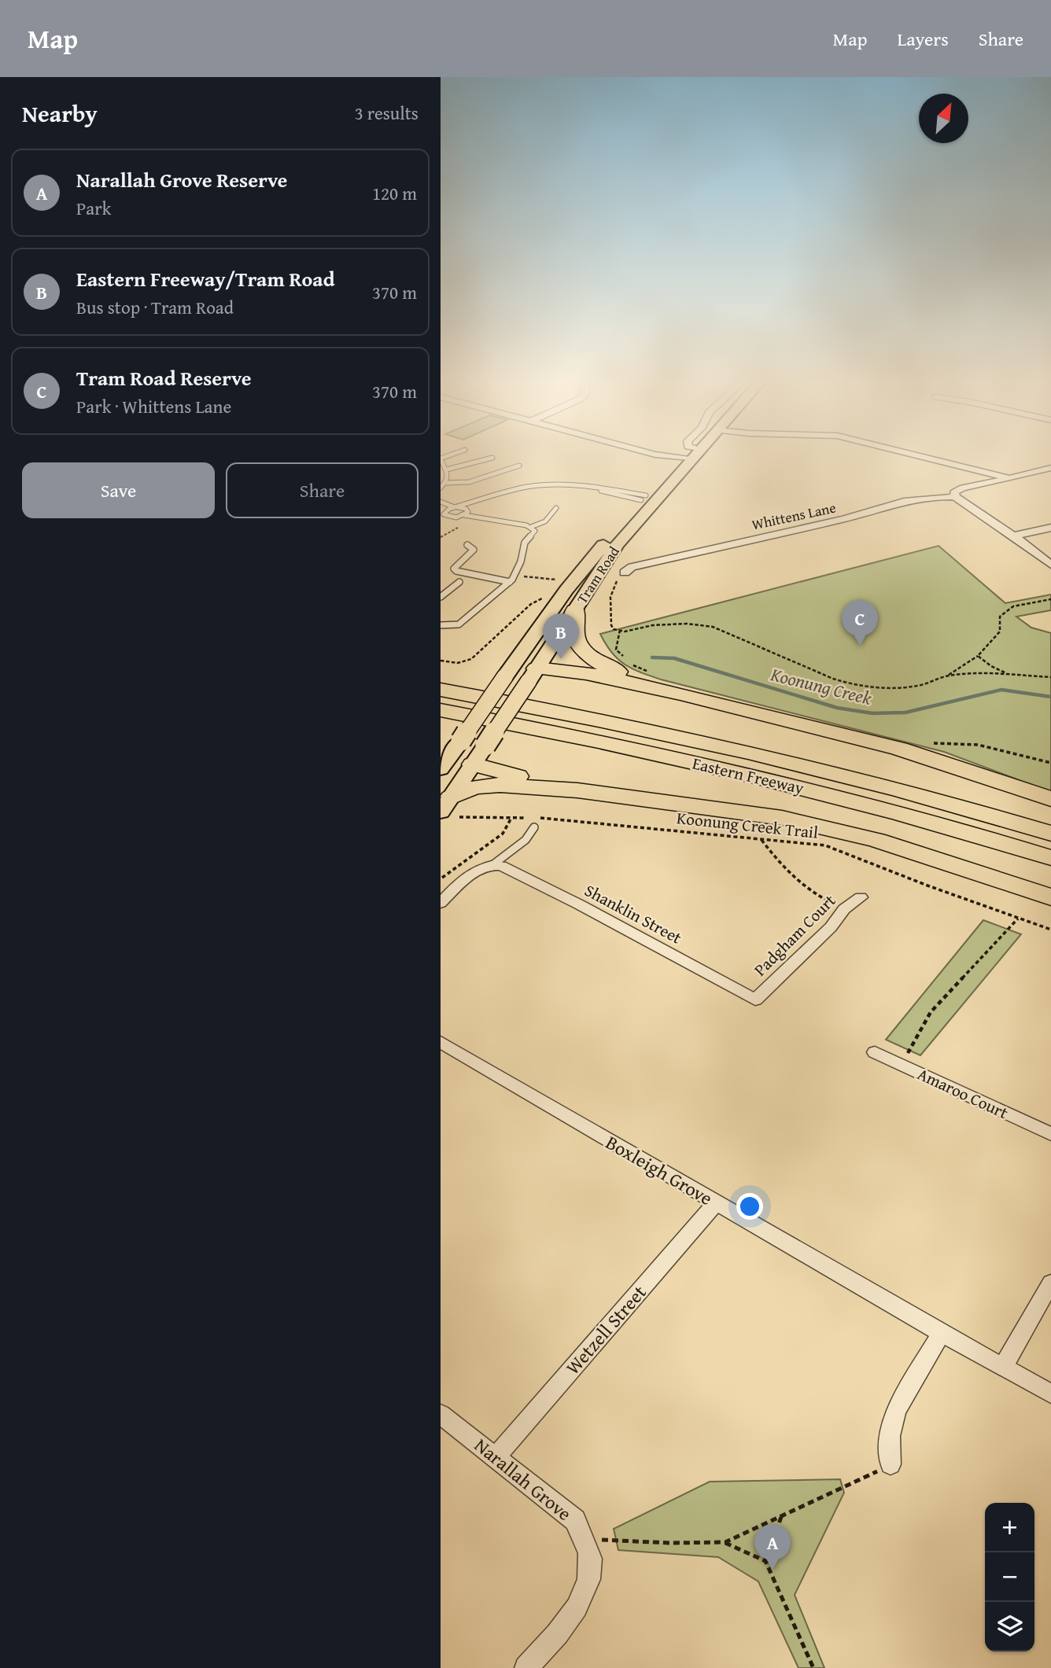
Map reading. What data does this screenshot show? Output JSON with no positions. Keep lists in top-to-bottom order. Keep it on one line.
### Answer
{"streets":{"highway":["Eastern Freeway"],"main road":["Tram Road"],"street":["Whittens Lane","Shanklin Street","Padgham Court","Amaroo Court","Boxleigh Grove","Wetzell Street","Narallah Grove"],"path":["Koonung Creek Trail"]},"crossings":[["Shanklin Street","Padgham Court"],["Boxleigh Grove","Wetzell Street"],["Wetzell Street","Narallah Grove"]],"water":["Koonung Creek"],"north":"top right","page":{"header":"Map","nav":["Map","Layers","Share"],"heading":["Nearby","3 results"],"list":[{"mark":"A","name":"Narallah Grove Reserve","note":"Park","value":"120 m"},{"mark":"B","name":"Eastern Freeway/Tram Road","note":"Bus stop · Tram Road","value":"370 m"},{"mark":"C","name":"Tram Road Reserve","note":"Park · Whittens Lane","value":"370 m"}],"buttons":["Save","Share"],"pins":["C","B","A"],"map_buttons":["+","−"]}}
